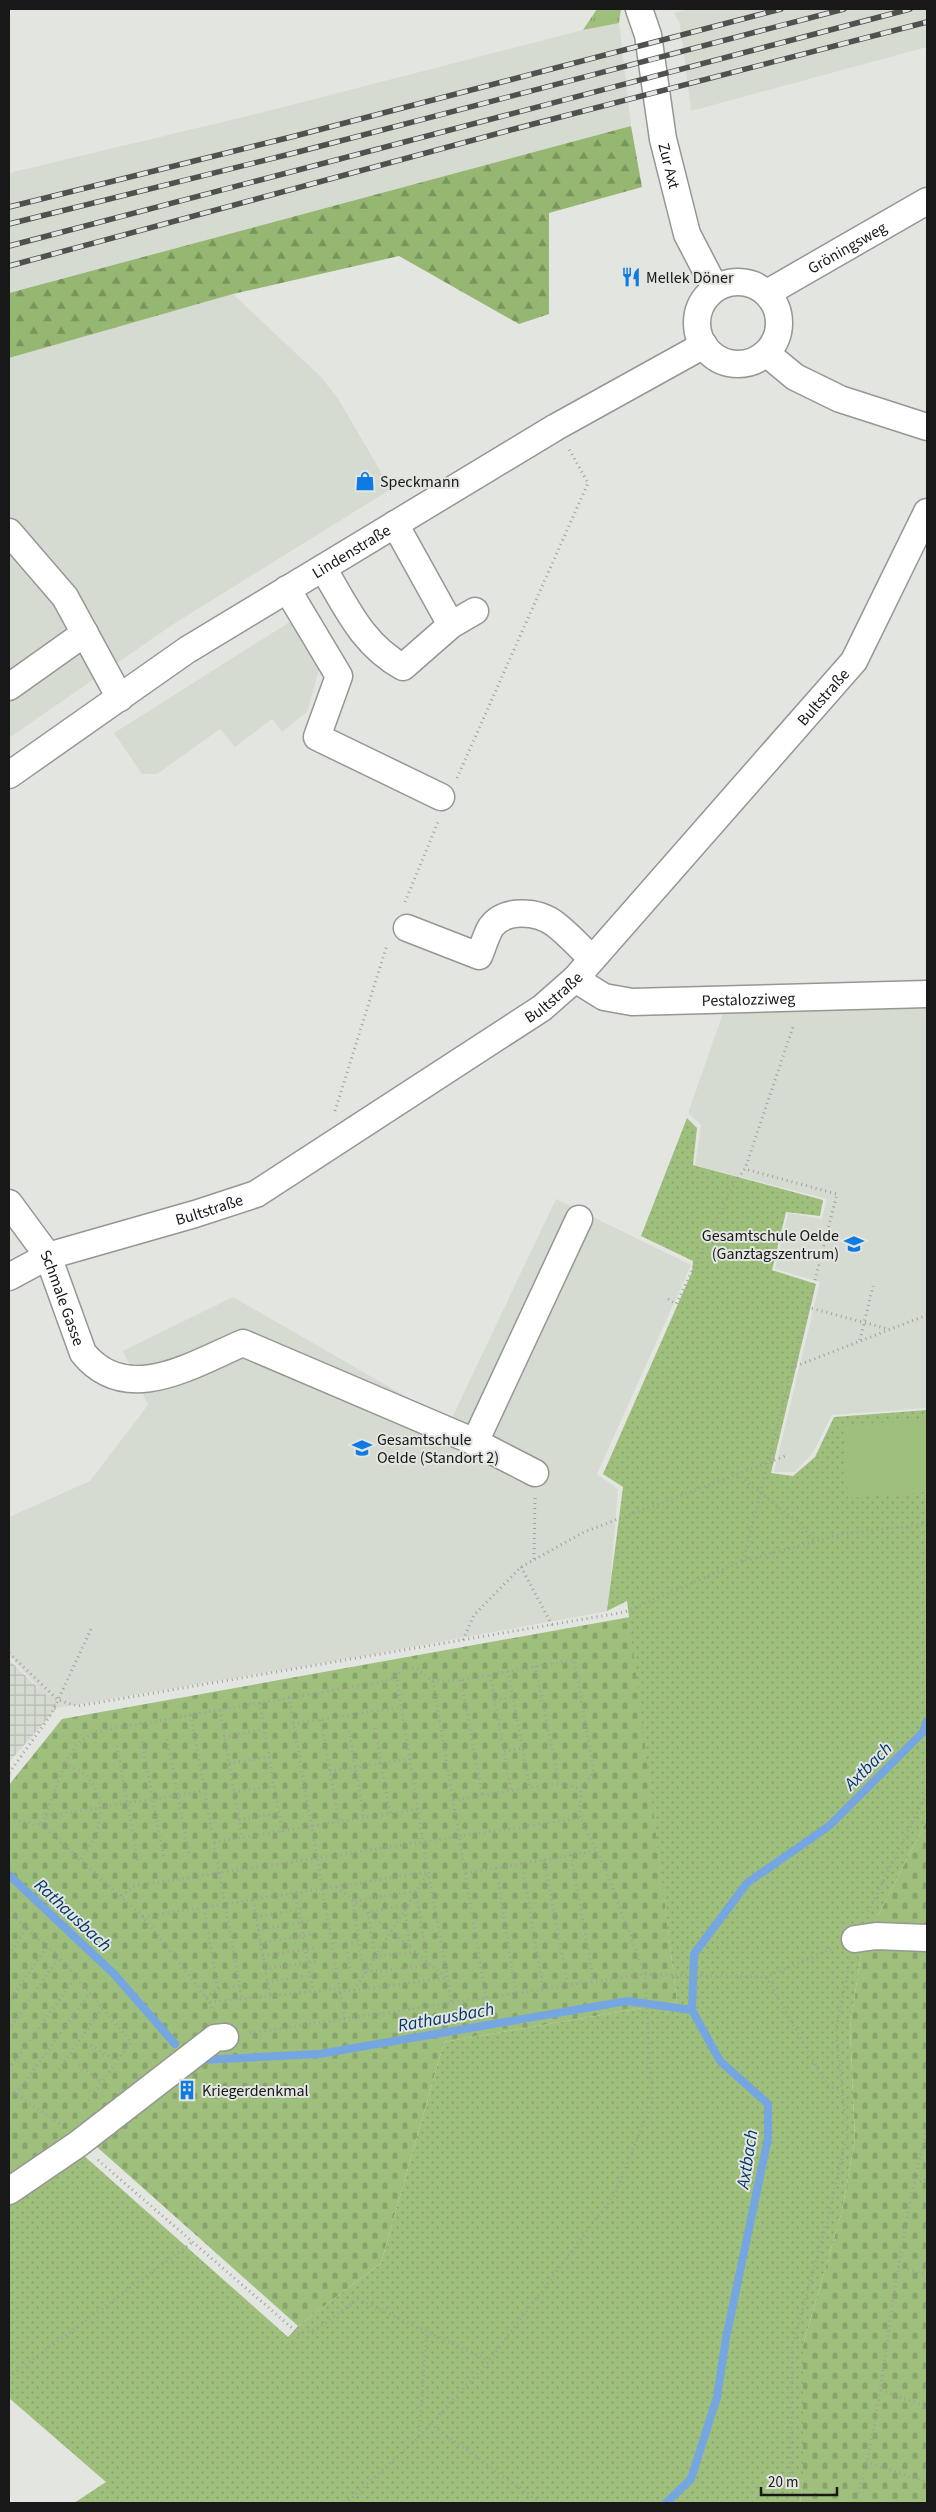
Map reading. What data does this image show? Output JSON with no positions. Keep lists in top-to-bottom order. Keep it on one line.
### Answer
{"streets":{"street":["Zur Axt","Gröningsweg","Lindenstraße","Bultstraße","Pestalozziweg","Schmale Gasse"]},"crossings":[["Zur Axt","Gröningsweg"],["Zur Axt","Lindenstraße"],["Gröningsweg","Lindenstraße"],["Bultstraße","Pestalozziweg"],["Bultstraße","Schmale Gasse"]],"water":["Axtbach","Rathausbach"],"places":{"restaurant":["Mellek Döner"],"shop":["Speckmann"],"school or university":["Gesamtschule Oelde (Ganztagszentrum)","Gesamtschule Oelde (Standort 2)"],"building":["Kriegerdenkmal"]},"scale_bar":"20 m"}
